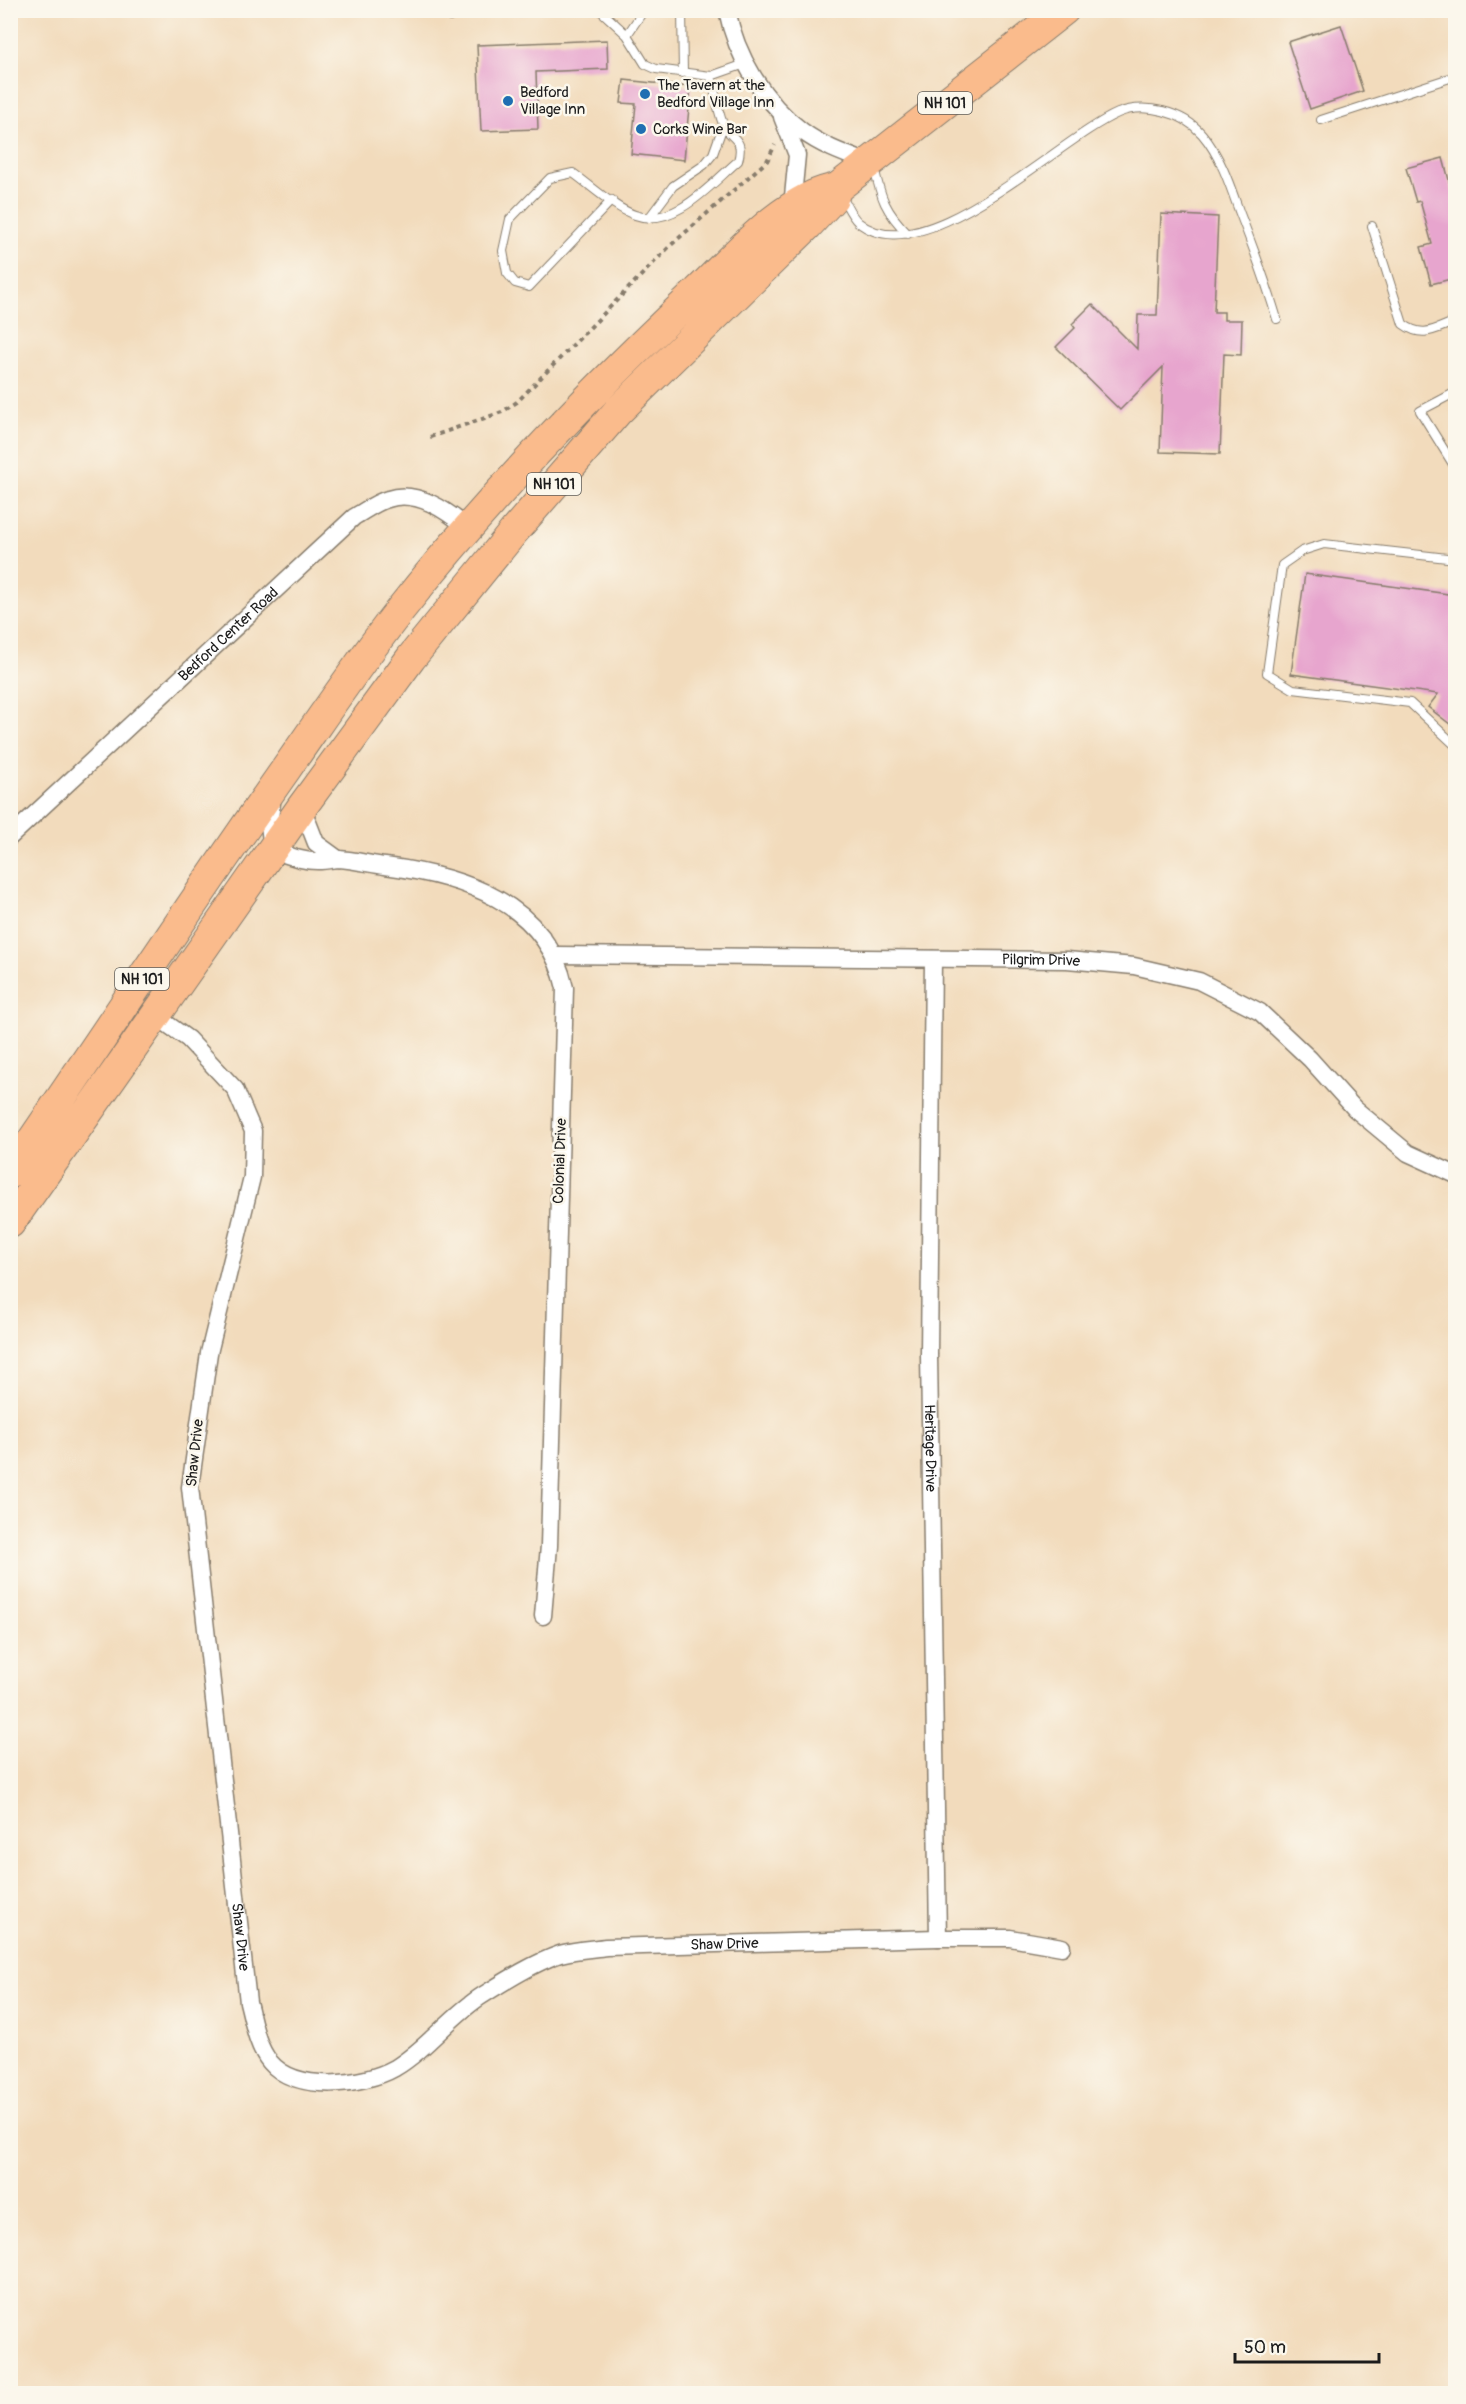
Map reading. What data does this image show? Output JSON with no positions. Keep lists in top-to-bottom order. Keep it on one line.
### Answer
{"streets":{"highway":["NH 101"],"street":["Bedford Center Road","Pilgrim Drive","Colonial Drive","Heritage Drive","Shaw Drive"]},"crossings":[["NH 101","Bedford Center Road"],["NH 101","Colonial Drive"],["NH 101","Shaw Drive"],["Pilgrim Drive","Colonial Drive"],["Pilgrim Drive","Heritage Drive"],["Heritage Drive","Shaw Drive"]],"places":["The Tavern at the Bedford Village Inn","Bedford Village Inn","Corks Wine Bar"],"scale_bar":"50 m"}
